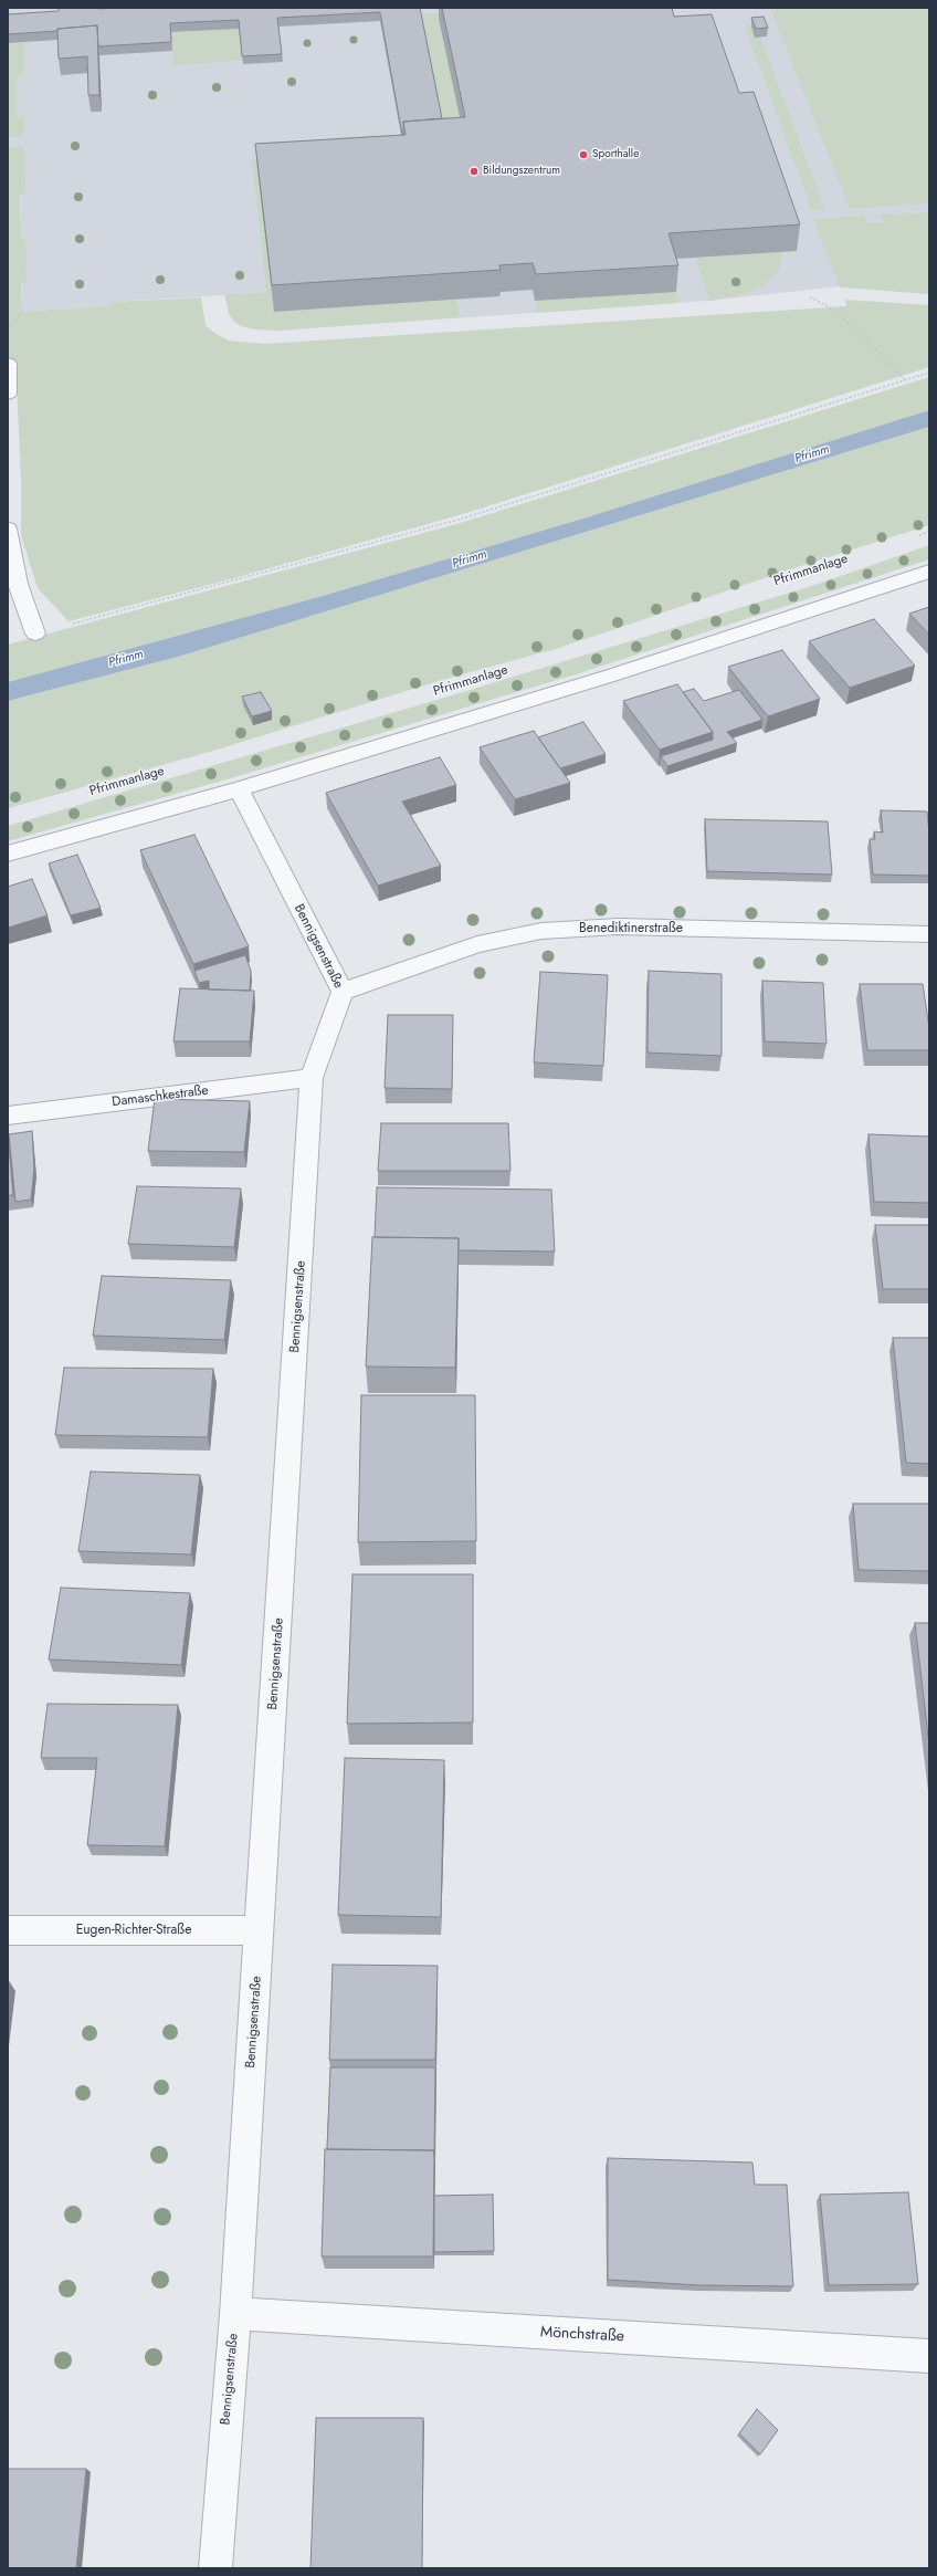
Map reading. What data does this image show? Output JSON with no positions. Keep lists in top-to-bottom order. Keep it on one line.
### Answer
{"streets":{"street":["Benediktinerstraße","Bennigsenstraße","Damaschkestraße","Eugen-Richter-Straße","Mönchstraße"]},"crossings":[["Benediktinerstraße","Bennigsenstraße"],["Bennigsenstraße","Damaschkestraße"],["Bennigsenstraße","Eugen-Richter-Straße"],["Bennigsenstraße","Mönchstraße"]],"water":["Pfrimm"],"places":["Sporthalle","Bildungszentrum"]}
